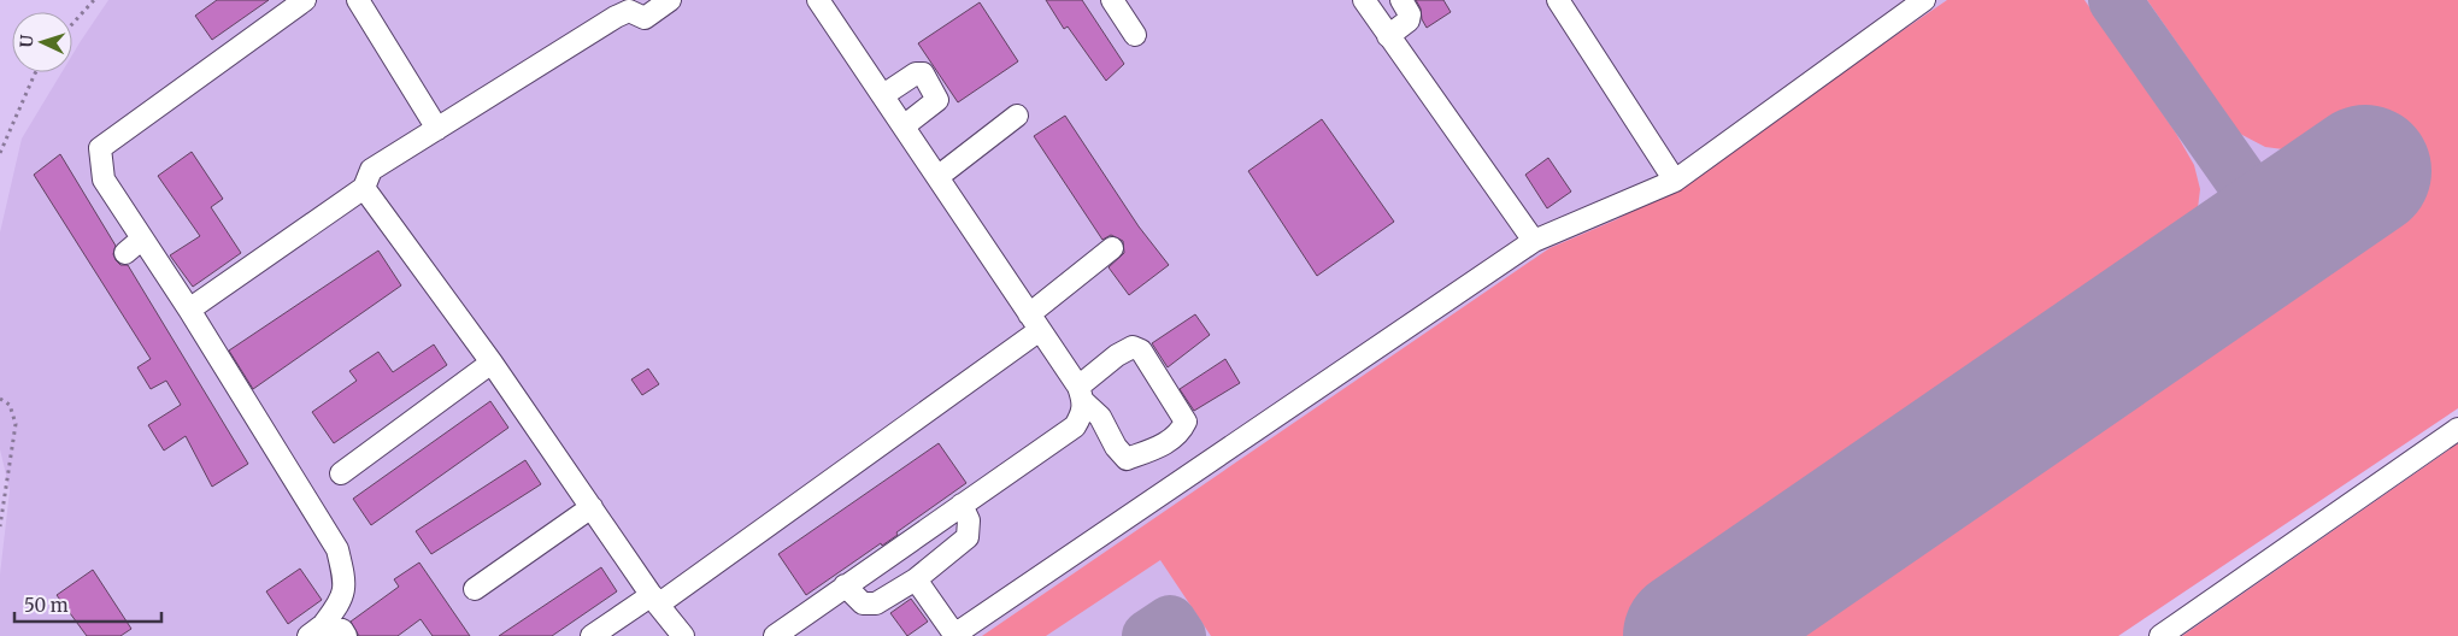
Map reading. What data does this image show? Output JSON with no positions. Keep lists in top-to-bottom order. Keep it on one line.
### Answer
{"scale_bar":"50 m","north":"left"}
